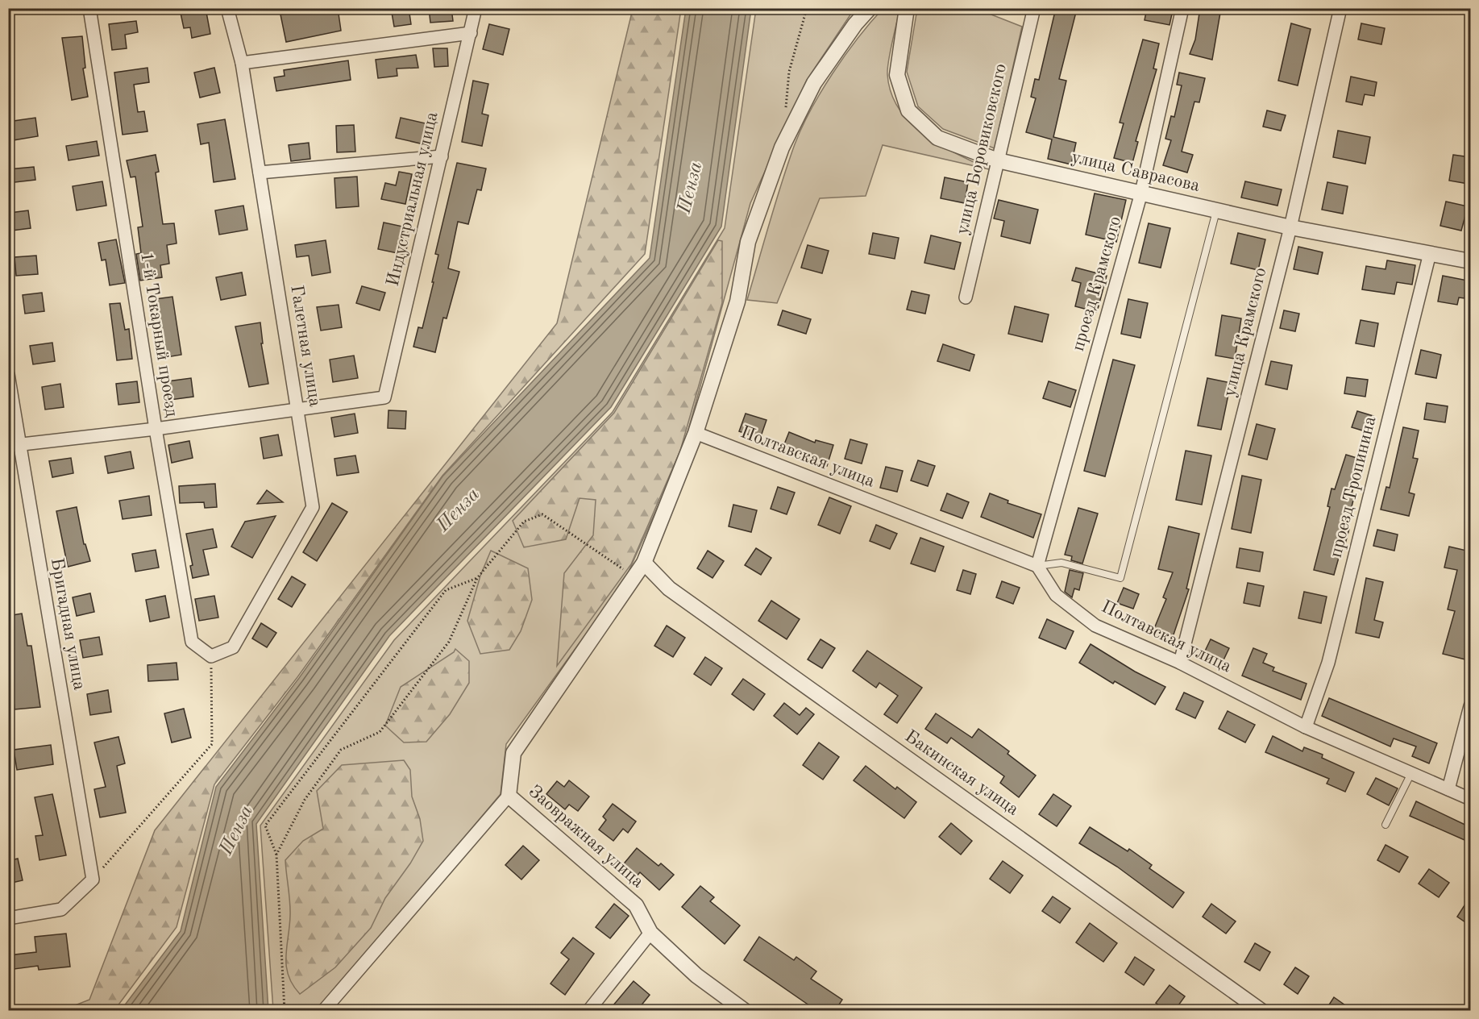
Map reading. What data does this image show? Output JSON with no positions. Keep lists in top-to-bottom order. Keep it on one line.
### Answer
{"streets":{"street":["улица Боровиковского","улица Саврасова","Индустриальная улица","проезд Крамского","улица Крамского","1-й Токарный проезд","Галетная улица","Полтавская улица","проезд Тропинина","Бригадная улица","Бакинская улица","Заовражная улица"]},"crossings":[["улица Боровиковского","улица Саврасова"],["улица Саврасова","проезд Крамского"],["улица Саврасова","улица Крамского"],["улица Саврасова","проезд Тропинина"],["Индустриальная улица","Галетная улица"],["проезд Крамского","Полтавская улица"],["улица Крамского","Полтавская улица"],["1-й Токарный проезд","Галетная улица"],["Полтавская улица","проезд Тропинина"]],"water":["Пенза"]}
